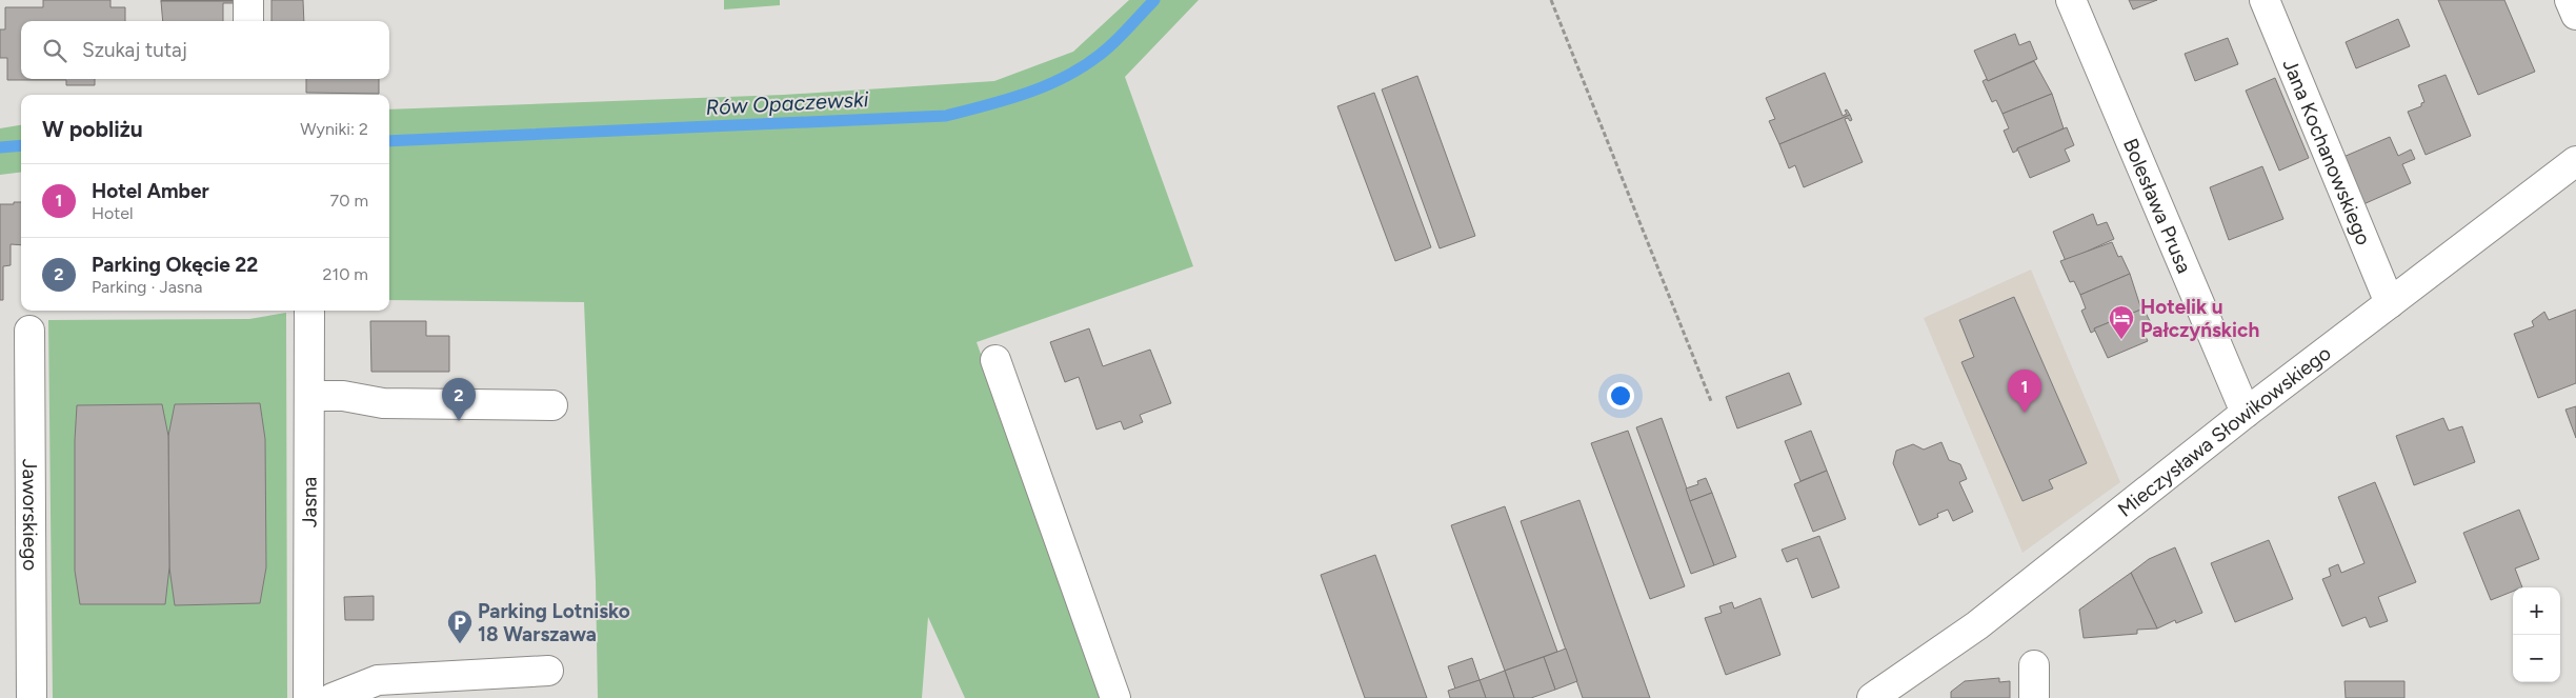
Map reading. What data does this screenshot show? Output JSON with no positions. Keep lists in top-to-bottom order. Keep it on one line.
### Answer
{"streets":{"street":["Jana Kochanowskiego","Bolesława Prusa","Mieczysława Słowikowskiego","Jasna","Jaworskiego"]},"crossings":[["Jana Kochanowskiego","Mieczysława Słowikowskiego"],["Bolesława Prusa","Mieczysława Słowikowskiego"]],"water":["Rów Opaczewski"],"places":{"hotel":["Hotelik u Pałczyńskich"],"parking":["Parking Lotnisko 18 Warszawa"]},"page":{"search":"Szukaj tutaj","heading":["W pobliżu","Wyniki: 2"],"list":[{"mark":"1","name":"Hotel Amber","note":"Hotel","value":"70 m"},{"mark":"2","name":"Parking Okęcie 22","note":"Parking · Jasna","value":"210 m"}],"pins":["1","2"],"map_buttons":["+","−"]}}
